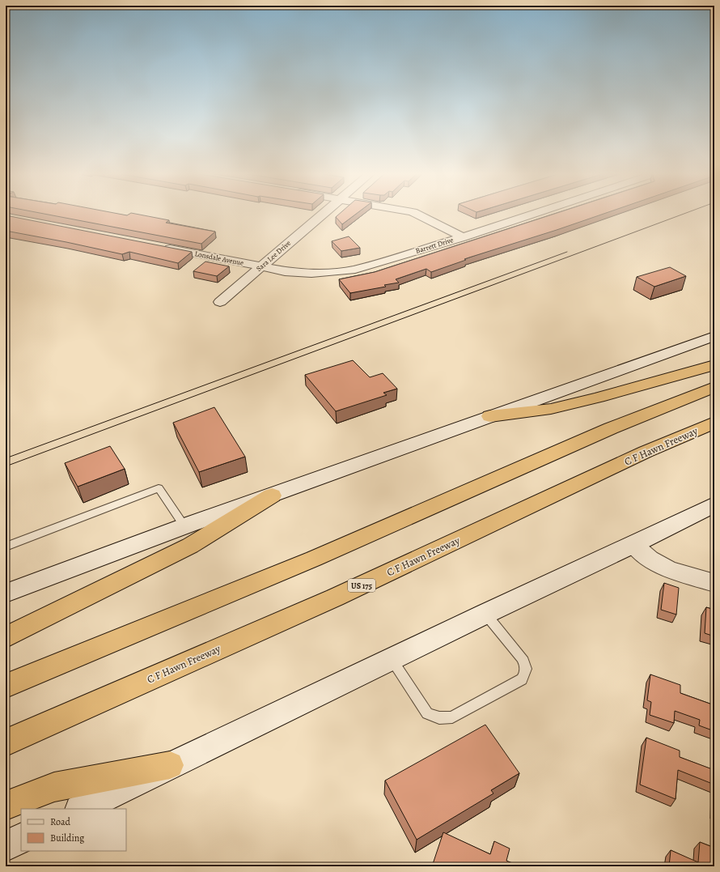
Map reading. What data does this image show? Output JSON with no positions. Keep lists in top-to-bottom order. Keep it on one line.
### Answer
{"streets":{"highway":["C F Hawn Freeway","US 175"],"street":["Barrett Drive","Sara Lee Drive","Lonsdale Avenue"]},"crossings":[["Barrett Drive","Sara Lee Drive"],["Barrett Drive","Lonsdale Avenue"],["Sara Lee Drive","Lonsdale Avenue"]],"legend":["Road","Building"]}
